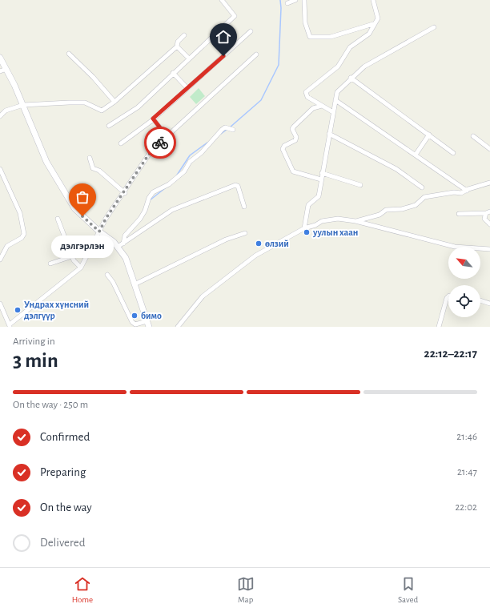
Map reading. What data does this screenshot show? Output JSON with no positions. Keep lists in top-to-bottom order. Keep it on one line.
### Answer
{"places":["дэлгэрлэн","уулын хаан","өлзий","Ундрах хүнсний дэлгүүр","бимо"],"north":"top left","page":{"bubble":"дэлгэрлэн","heading":["3 min","Arriving in","22:12–22:17"],"bar":"On the way · 250 m","list":[["Confirmed","21:46"],["Preparing","21:47"],["On the way","22:02"],"Delivered"],"tabs":["Home","Map","Saved"]}}
